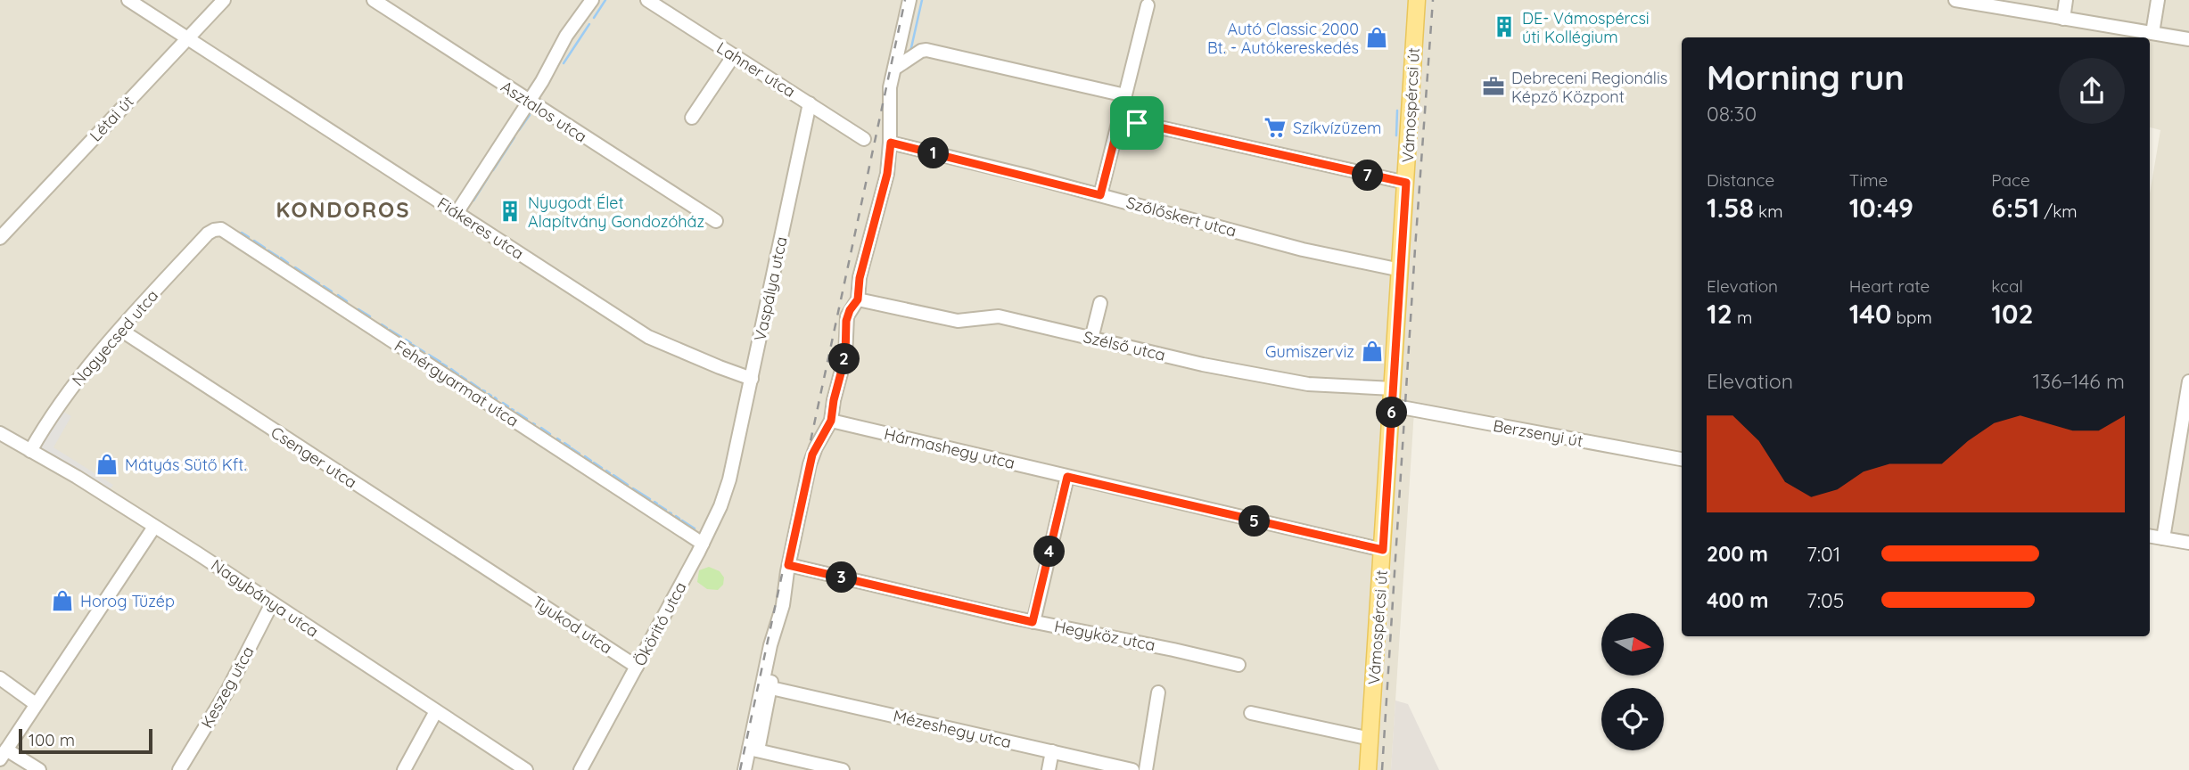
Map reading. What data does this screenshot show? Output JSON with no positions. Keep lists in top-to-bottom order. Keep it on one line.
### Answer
{"streets":{"main road":["Vámospércsi út"],"street":["Lahner utca","Asztalos utca","Létai út","Szőlőskert utca","Fiákeres utca","Vaspálya utca","Nagyecsed utca","Szélső utca","Fehérgyarmat utca","Berzsenyi út","Hármashegy utca","Csenger utca","Nagybánya utca","Ököritó utca","Tyukod utca","Hegyköz utca","Keszeg utca","Mézeshegy utca"]},"crossings":[["Lahner utca","Vaspálya utca"],["Vámospércsi út","Szőlőskert utca"],["Vámospércsi út","Szélső utca"],["Vámospércsi út","Berzsenyi út"],["Vámospércsi út","Hármashegy utca"],["Létai út","Fiákeres utca"],["Fiákeres utca","Vaspálya utca"],["Vaspálya utca","Ököritó utca"],["Nagyecsed utca","Fehérgyarmat utca"],["Nagyecsed utca","Csenger utca"],["Nagyecsed utca","Nagybánya utca"],["Fehérgyarmat utca","Ököritó utca"],["Csenger utca","Tyukod utca"],["Nagybánya utca","Keszeg utca"],["Ököritó utca","Tyukod utca"]],"districts":["KONDOROS"],"places":{"building":["DE- Vámospércsi úti Kollégium","Nyugodt Élet Alapítvány Gondozóház"],"shop":["Autó Classic 2000 Bt. - Autókereskedés","Gumiszerviz","Mátyás Sütő Kft.","Horog Tüzép"],"office":["Debreceni Regionális Képző Központ"],"supermarket":["Szíkvízüzem"]},"scale_bar":"100 m","north":"right","page":{"heading":["Morning run","08:30"],"pins":["1","7","2","6","5","4","3"],"stats":[["Distance","1.58 km"],["Time","10:49"],["Pace","6:51 /km"],["Elevation","12 m"],["Heart rate","140 bpm"],["kcal","102"]],"chart":["Elevation","136–146 m"],"list":[{"name":"200 m","note":"7:01"},{"name":"400 m","note":"7:05"}],"scale":"100 m"}}
